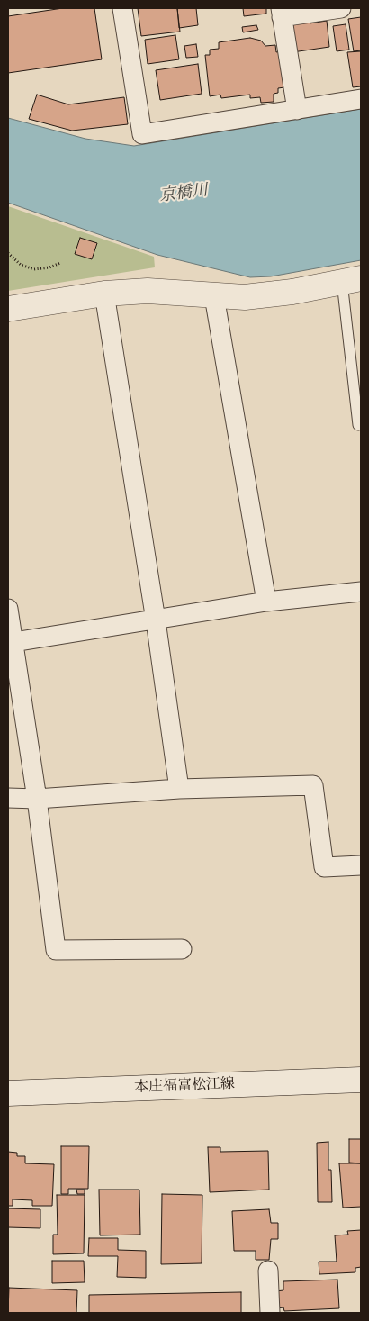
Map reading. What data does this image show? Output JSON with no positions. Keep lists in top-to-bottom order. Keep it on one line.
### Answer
{"streets":{"main road":["本庄福富松江線"]},"water":["京橋川"]}
